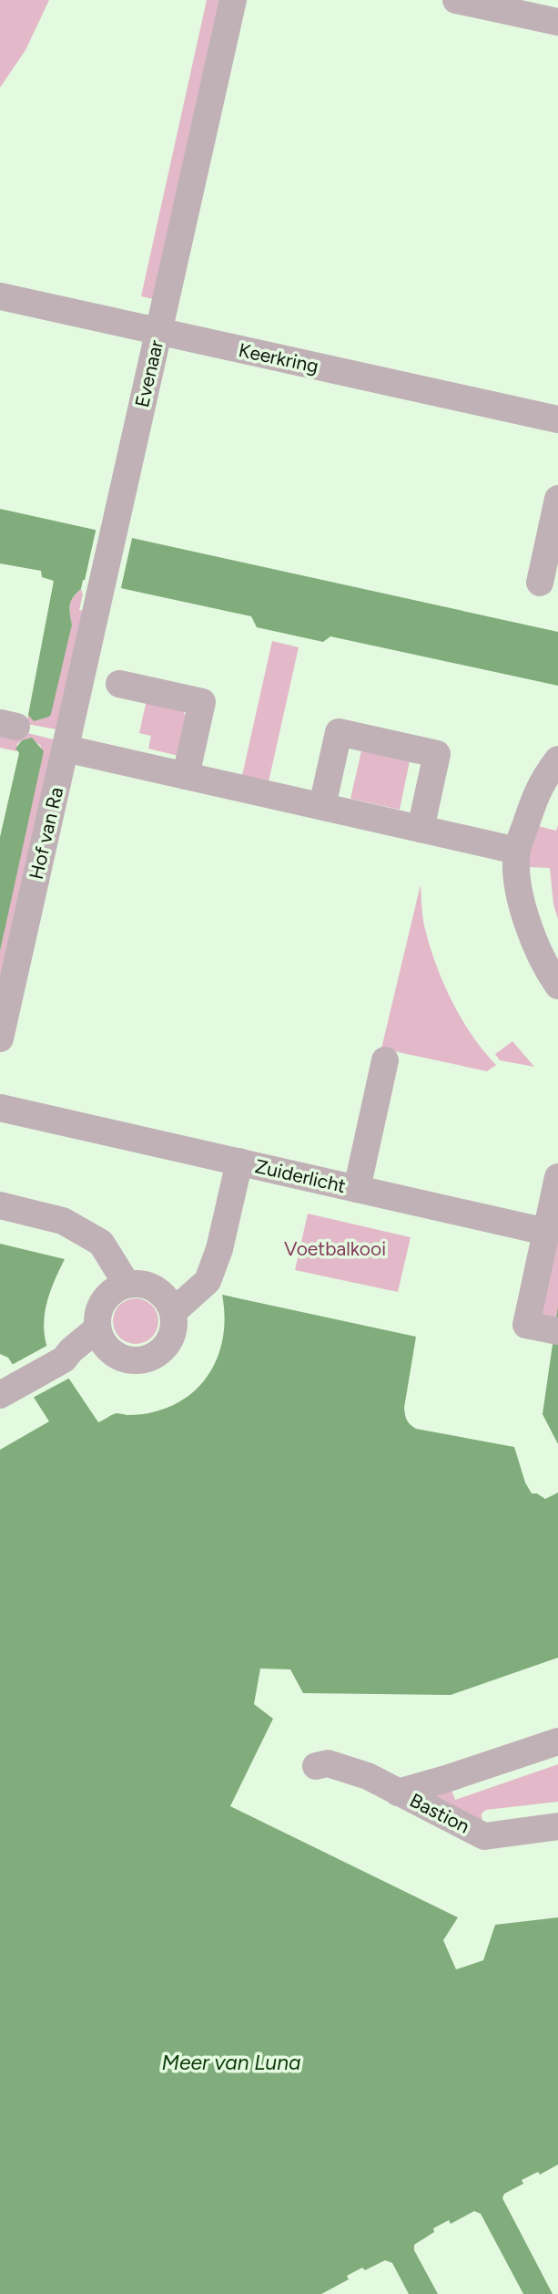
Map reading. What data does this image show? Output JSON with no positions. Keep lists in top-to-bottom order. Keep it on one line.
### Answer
{"streets":{"street":["Keerkring","Evenaar","Hof van Ra","Zuiderlicht","Bastion"]},"crossings":[["Keerkring","Evenaar"],["Evenaar","Hof van Ra"]],"water":["Meer van Luna"],"parks":["Voetbalkooi"]}
